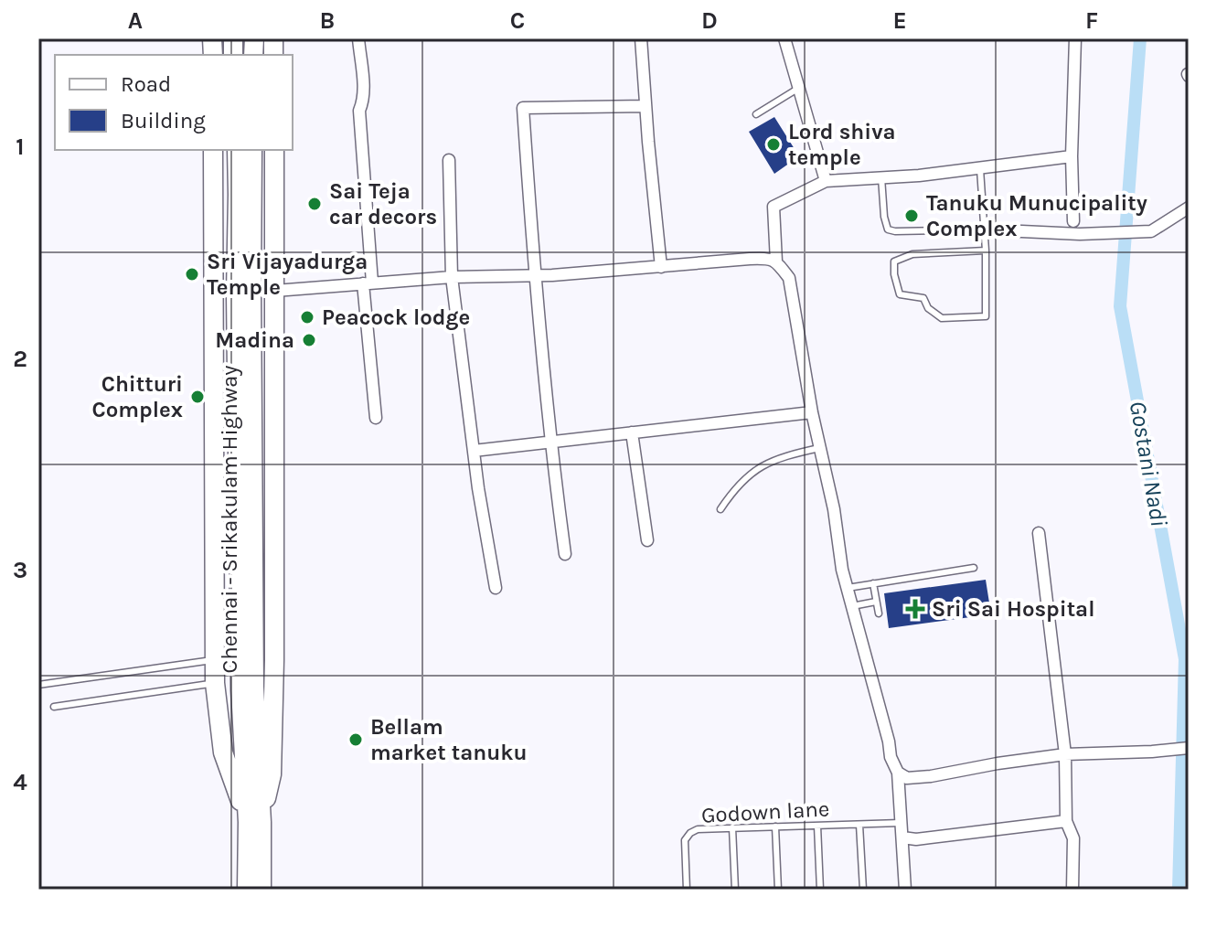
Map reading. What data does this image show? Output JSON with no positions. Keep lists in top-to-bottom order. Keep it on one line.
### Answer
{"streets":{"highway":["Chennai - Srikakulam Highway"],"lane":["Godown lane"]},"water":["Gostani Nadi"],"places":{"other":["Lord shiva temple","Sai Teja car decors","Tanuku Munucipality Complex","Sri Vijayadurga Temple","Peacock lodge","Madina","Chitturi Complex","Bellam market tanuku"],"health":["Sri Sai Hospital"]},"legend":["Road","Building"],"grid":{"columns":["A","B","C","D","E","F"],"rows":["1","2","3","4"]}}
